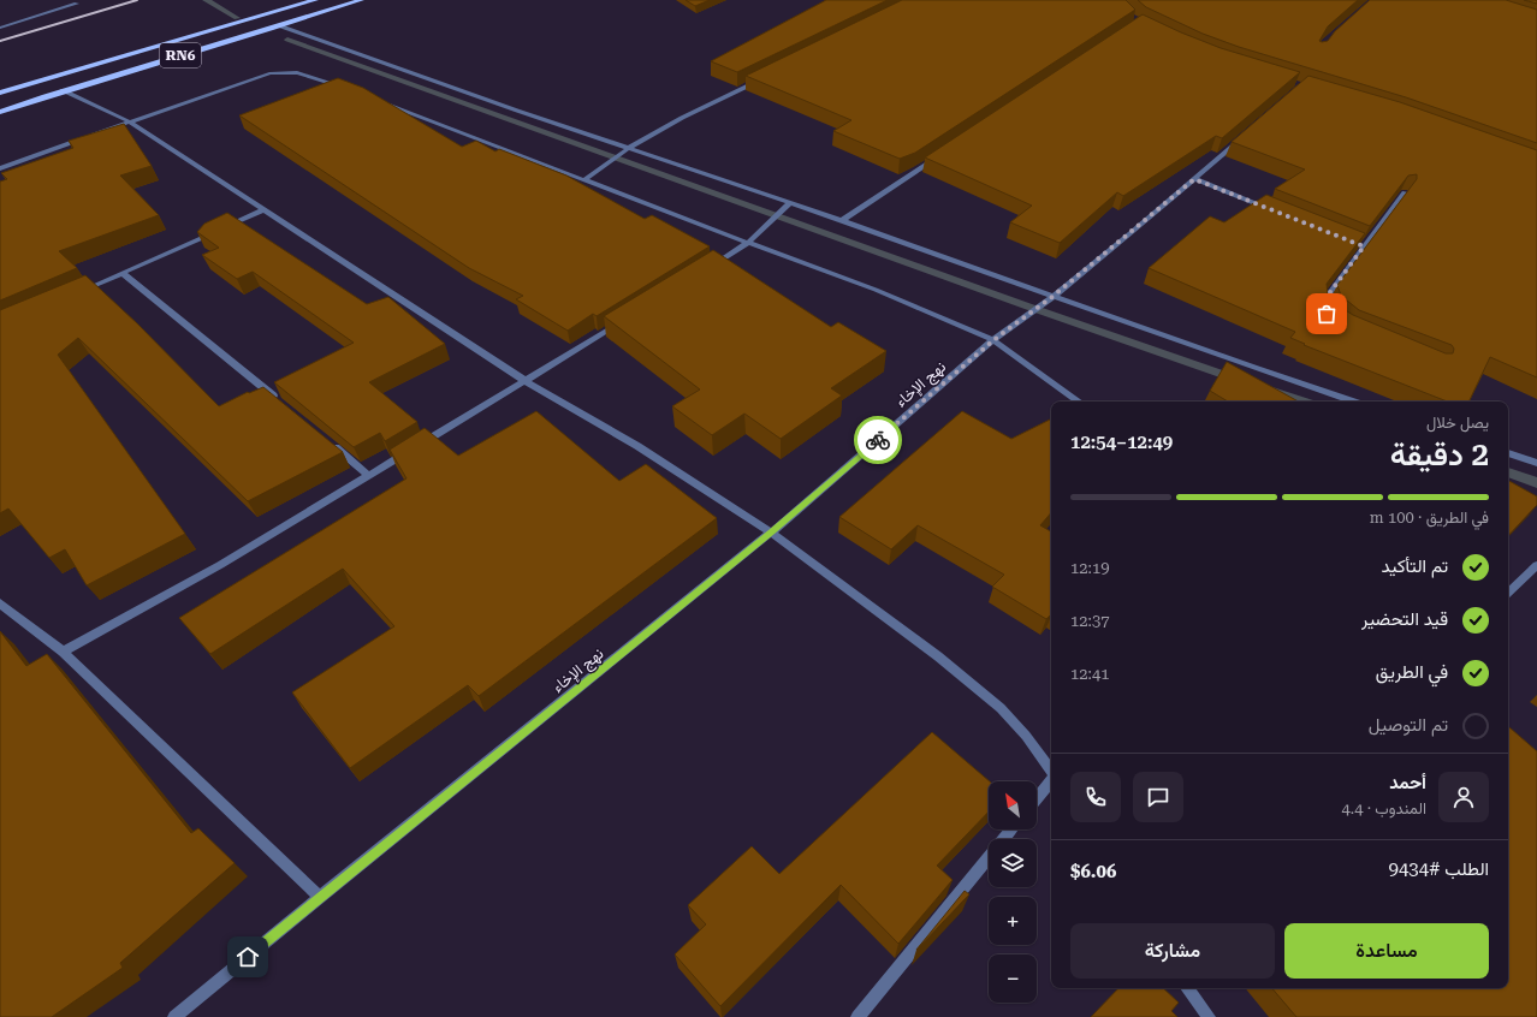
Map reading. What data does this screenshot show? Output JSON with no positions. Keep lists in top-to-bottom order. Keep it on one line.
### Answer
{"streets":{"main road":["RN6"],"street":["نهج الإخاء"]},"north":"top left","page":{"heading":["2 دقيقة","يصل خلال","12:49–12:54"],"panel":["أحمد","المندوب · 4.4","الطلب #9434","$6.06"],"bar":"في الطريق · 100 m","list":[["تم التأكيد","12:19"],["قيد التحضير","12:37"],["في الطريق","12:41"],"تم التوصيل"],"map_buttons":["+","−"],"buttons":["مساعدة","مشاركة"]}}
